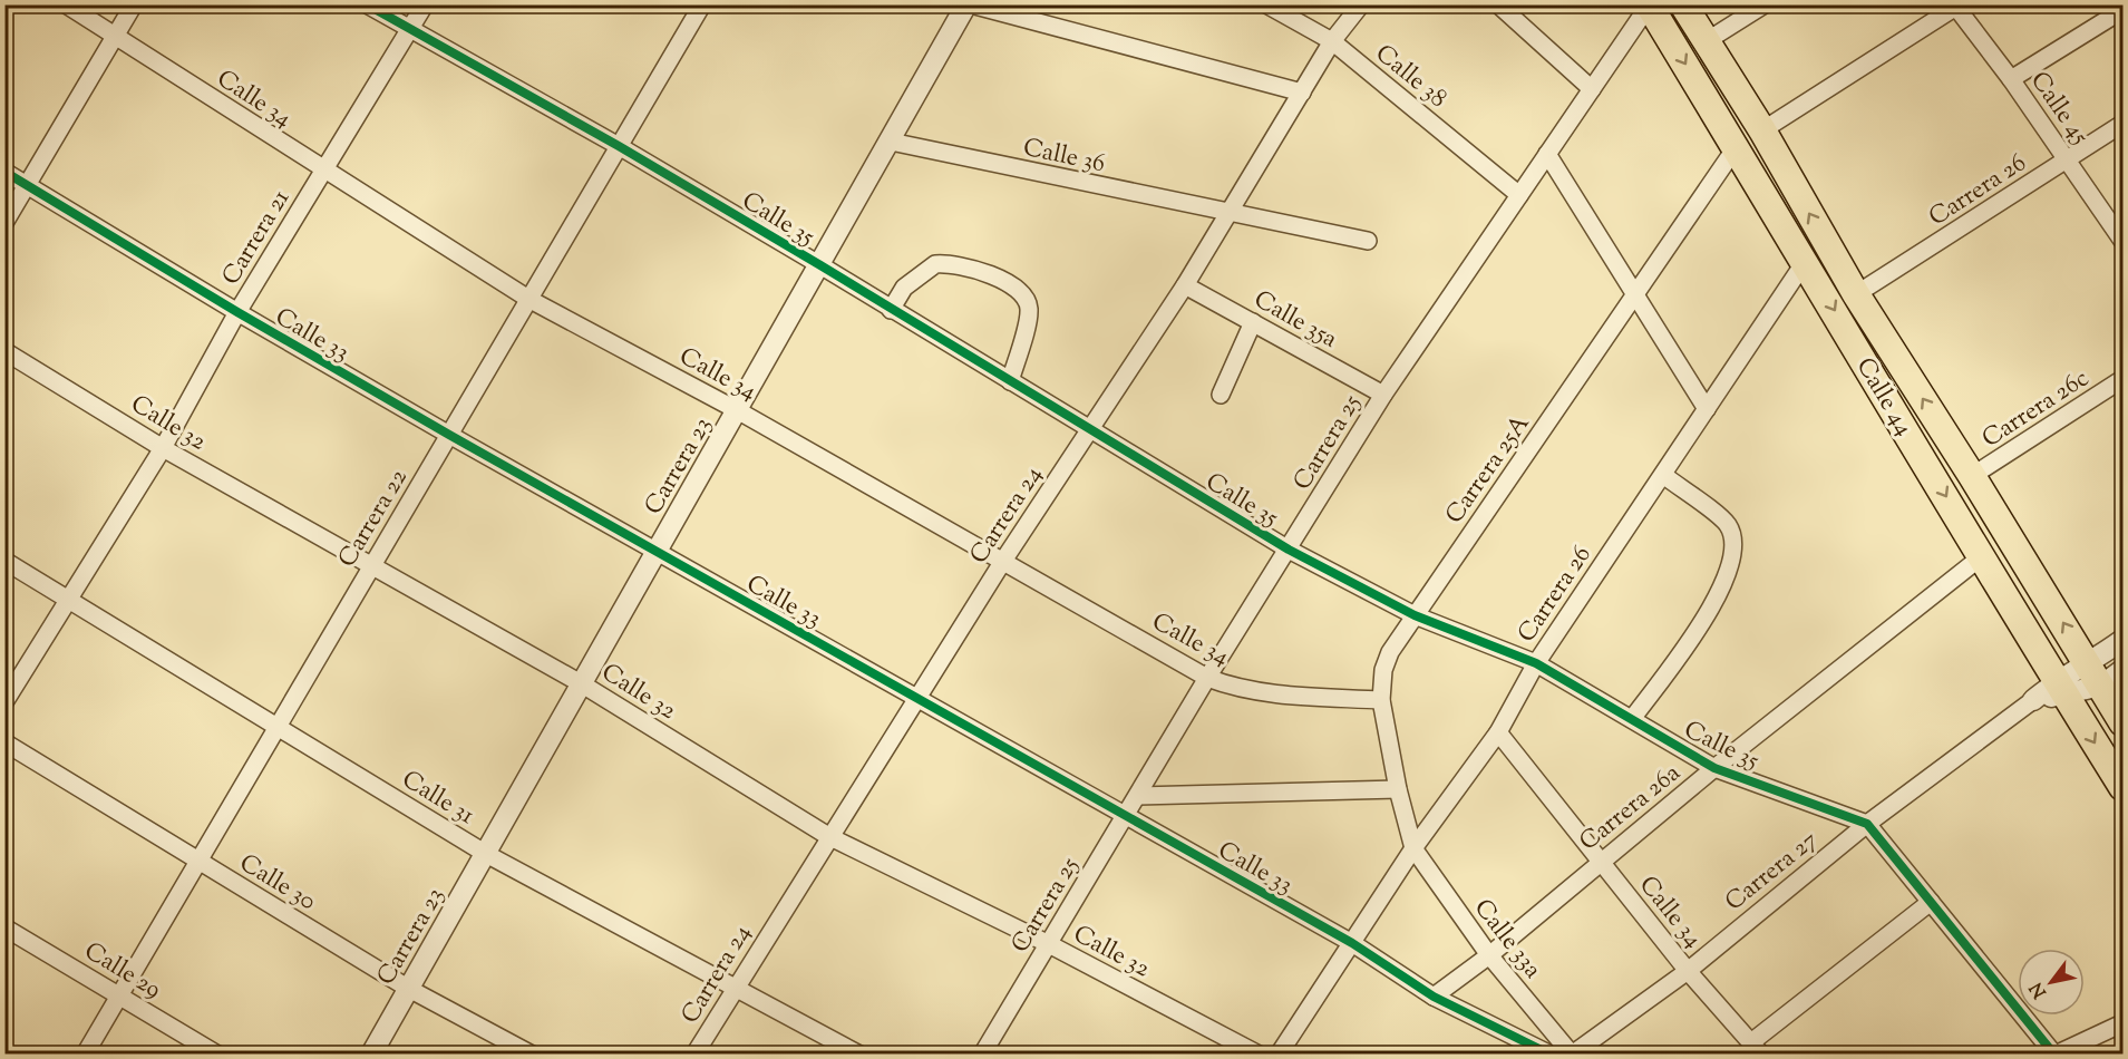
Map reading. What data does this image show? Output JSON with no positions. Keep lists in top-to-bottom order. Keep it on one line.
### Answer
{"streets":{"main road":["Calle 44"],"street":["Calle 38","Calle 34","Calle 45","Calle 36","Carrera 26","Calle 35","Carrera 21","Calle 35a","Calle 33","Carrera 26c","Calle 32","Carrera 25","Carrera 23","Carrera 25A","Carrera 24","Carrera 22","Calle 31","Carrera 26a","Carrera 27","Calle 30","Calle 33a","Calle 29"]},"crossings":[["Calle 38","Carrera 25"],["Calle 38","Carrera 24"],["Calle 34","Carrera 26"],["Calle 34","Carrera 21"],["Calle 34","Carrera 25"],["Calle 34","Carrera 23"],["Calle 34","Carrera 25A"],["Calle 34","Carrera 24"],["Calle 34","Carrera 22"],["Calle 34","Carrera 26a"],["Calle 34","Carrera 27"],["Calle 45","Carrera 26"],["Calle 36","Carrera 23"],["Calle 36","Carrera 24"],["Carrera 26","Calle 35"],["Carrera 26","Calle 33"],["Carrera 26","Calle 44"],["Carrera 26","Carrera 25A"],["Carrera 26","Calle 33a"],["Calle 35","Carrera 21"],["Calle 35","Carrera 25"],["Calle 35","Carrera 23"],["Calle 35","Carrera 25A"],["Calle 35","Carrera 24"],["Calle 35","Carrera 22"],["Calle 35","Carrera 26a"],["Calle 35","Carrera 27"],["Carrera 21","Calle 33"],["Carrera 21","Calle 32"],["Carrera 21","Calle 31"],["Calle 35a","Carrera 25"],["Calle 35a","Carrera 24"],["Calle 33","Carrera 25"],["Calle 33","Carrera 23"],["Calle 33","Carrera 24"],["Calle 33","Carrera 22"],["Calle 33","Carrera 26a"],["Calle 44","Carrera 26c"],["Calle 44","Carrera 25"],["Calle 44","Carrera 25A"],["Calle 44","Carrera 26a"],["Calle 44","Carrera 27"],["Calle 32","Carrera 25"],["Calle 32","Carrera 23"],["Calle 32","Carrera 24"],["Calle 32","Carrera 22"],["Carrera 23","Calle 31"],["Carrera 23","Calle 30"],["Carrera 25A","Calle 33a"],["Carrera 24","Calle 31"],["Carrera 22","Calle 31"],["Carrera 22","Calle 30"],["Carrera 22","Calle 29"],["Carrera 26a","Calle 33a"],["Carrera 27","Calle 33a"]],"north":"bottom left"}
